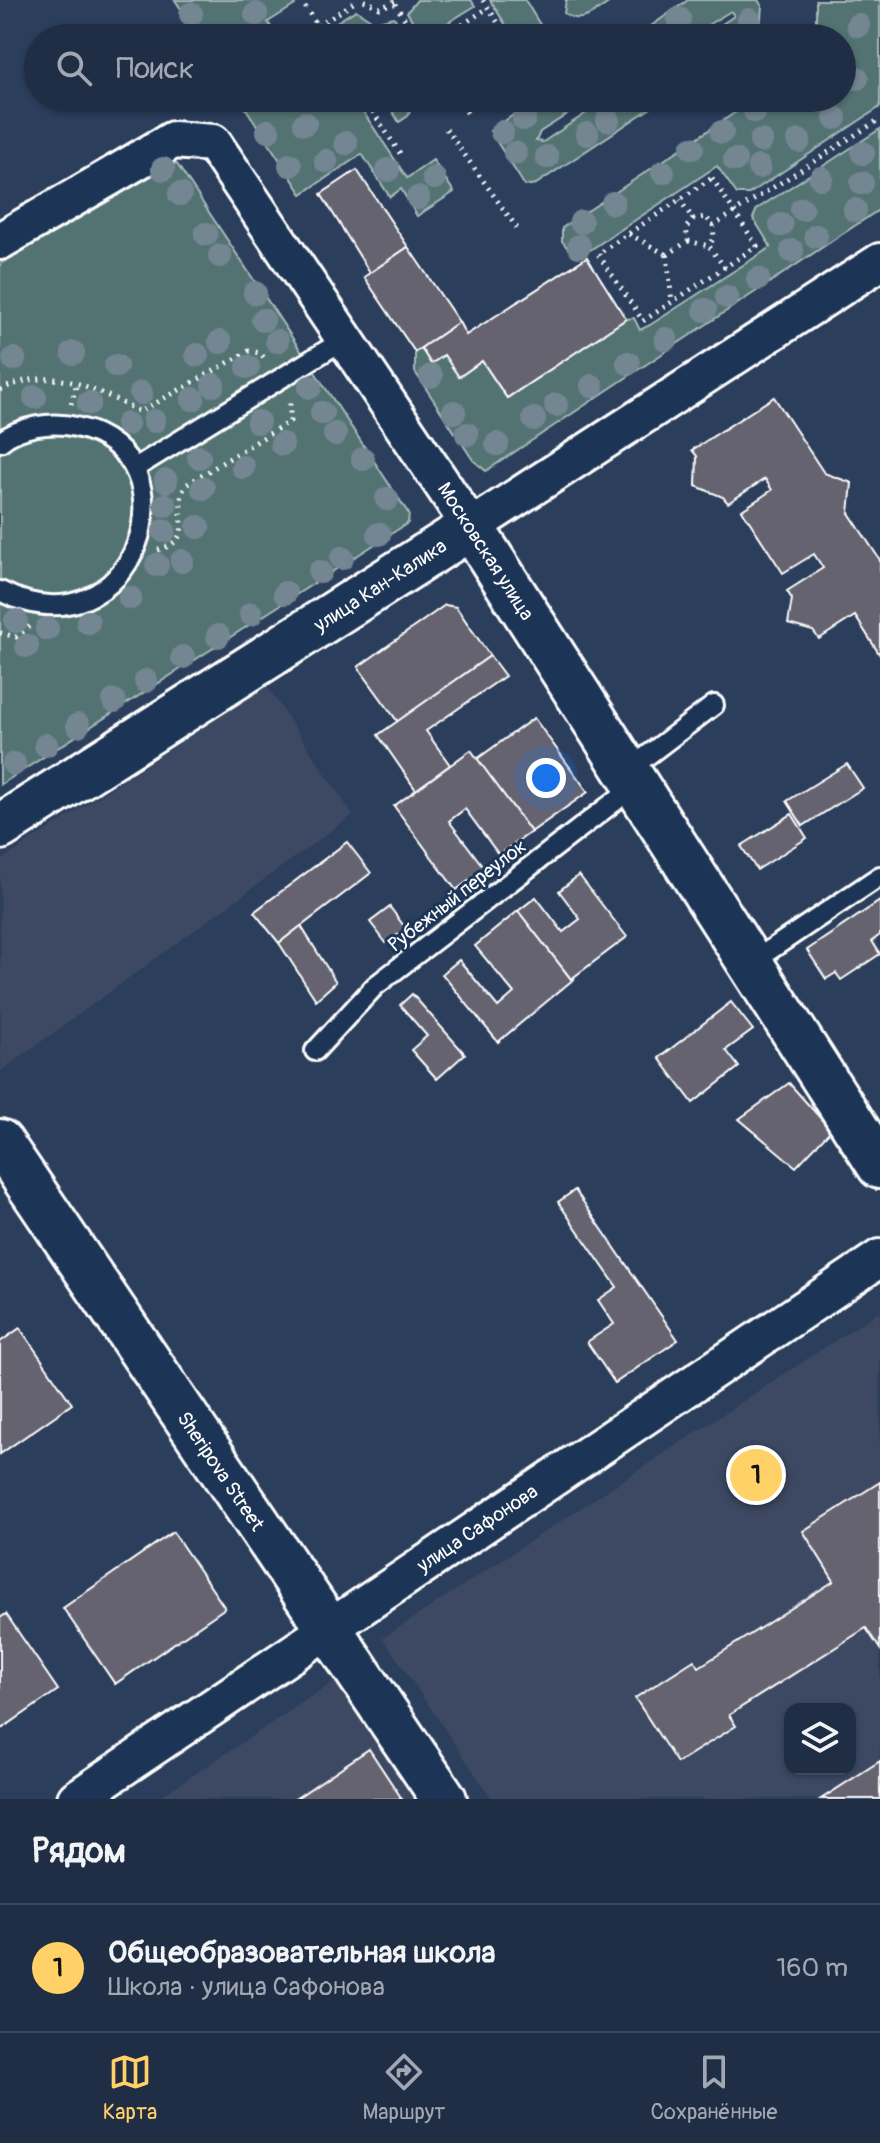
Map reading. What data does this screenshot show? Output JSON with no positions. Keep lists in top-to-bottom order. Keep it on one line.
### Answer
{"streets":{"street":["Московская улица","улица Кан-Калика","Sheripova Street","улица Сафонова"],"lane":["Рубежный переулок"]},"crossings":[["Московская улица","улица Кан-Калика"],["Московская улица","Рубежный переулок"],["Sheripova Street","улица Сафонова"]],"page":{"search":"Поиск","pins":"1","heading":"Рядом","list":[{"mark":"1","name":"Общеобразовательная школа","note":"Школа · улица Сафонова","value":"160 m"}],"nav":["Карта","Маршрут","Сохранённые"]}}
